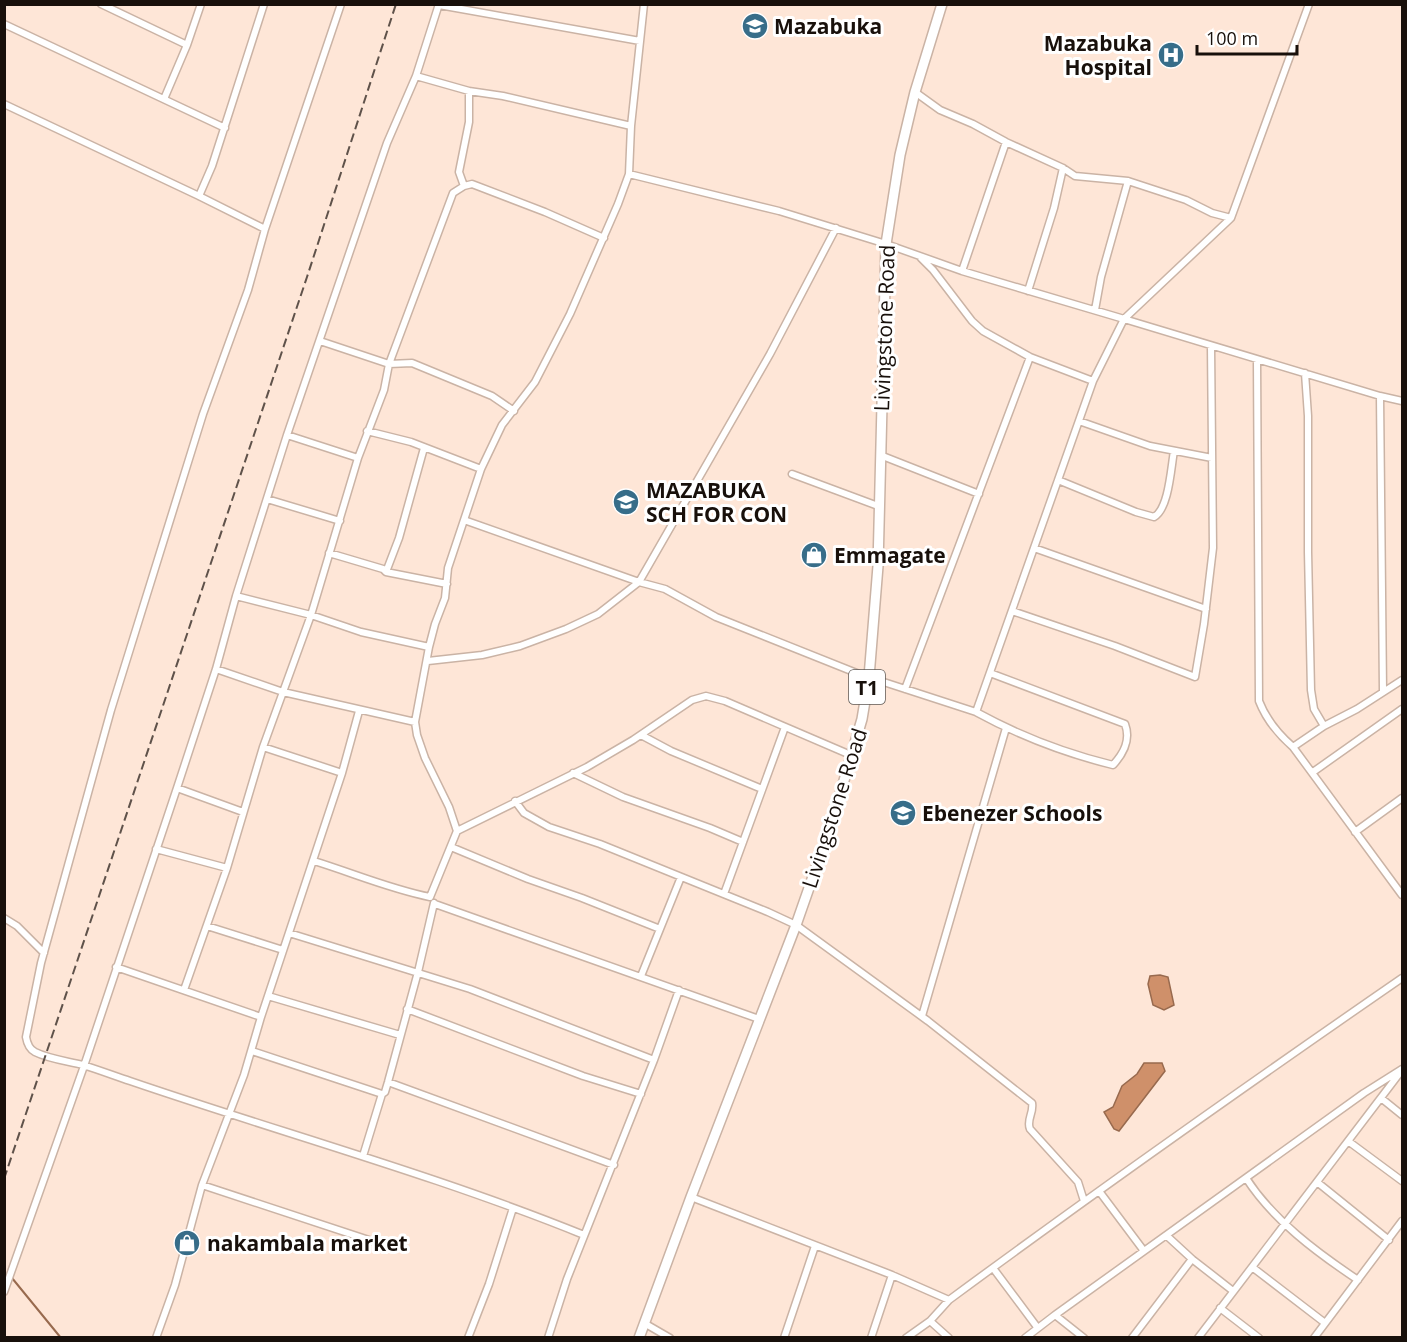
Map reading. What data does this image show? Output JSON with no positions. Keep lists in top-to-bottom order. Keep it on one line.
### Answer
{"streets":{"highway":["Livingstone Road","T1"]},"places":{"school or university":["Mazabuka","MAZABUKA SCH FOR CON","Ebenezer Schools"],"hospital":["Mazabuka Hospital"],"shop":["Emmagate","nakambala market"]},"scale_bar":"100 m"}
